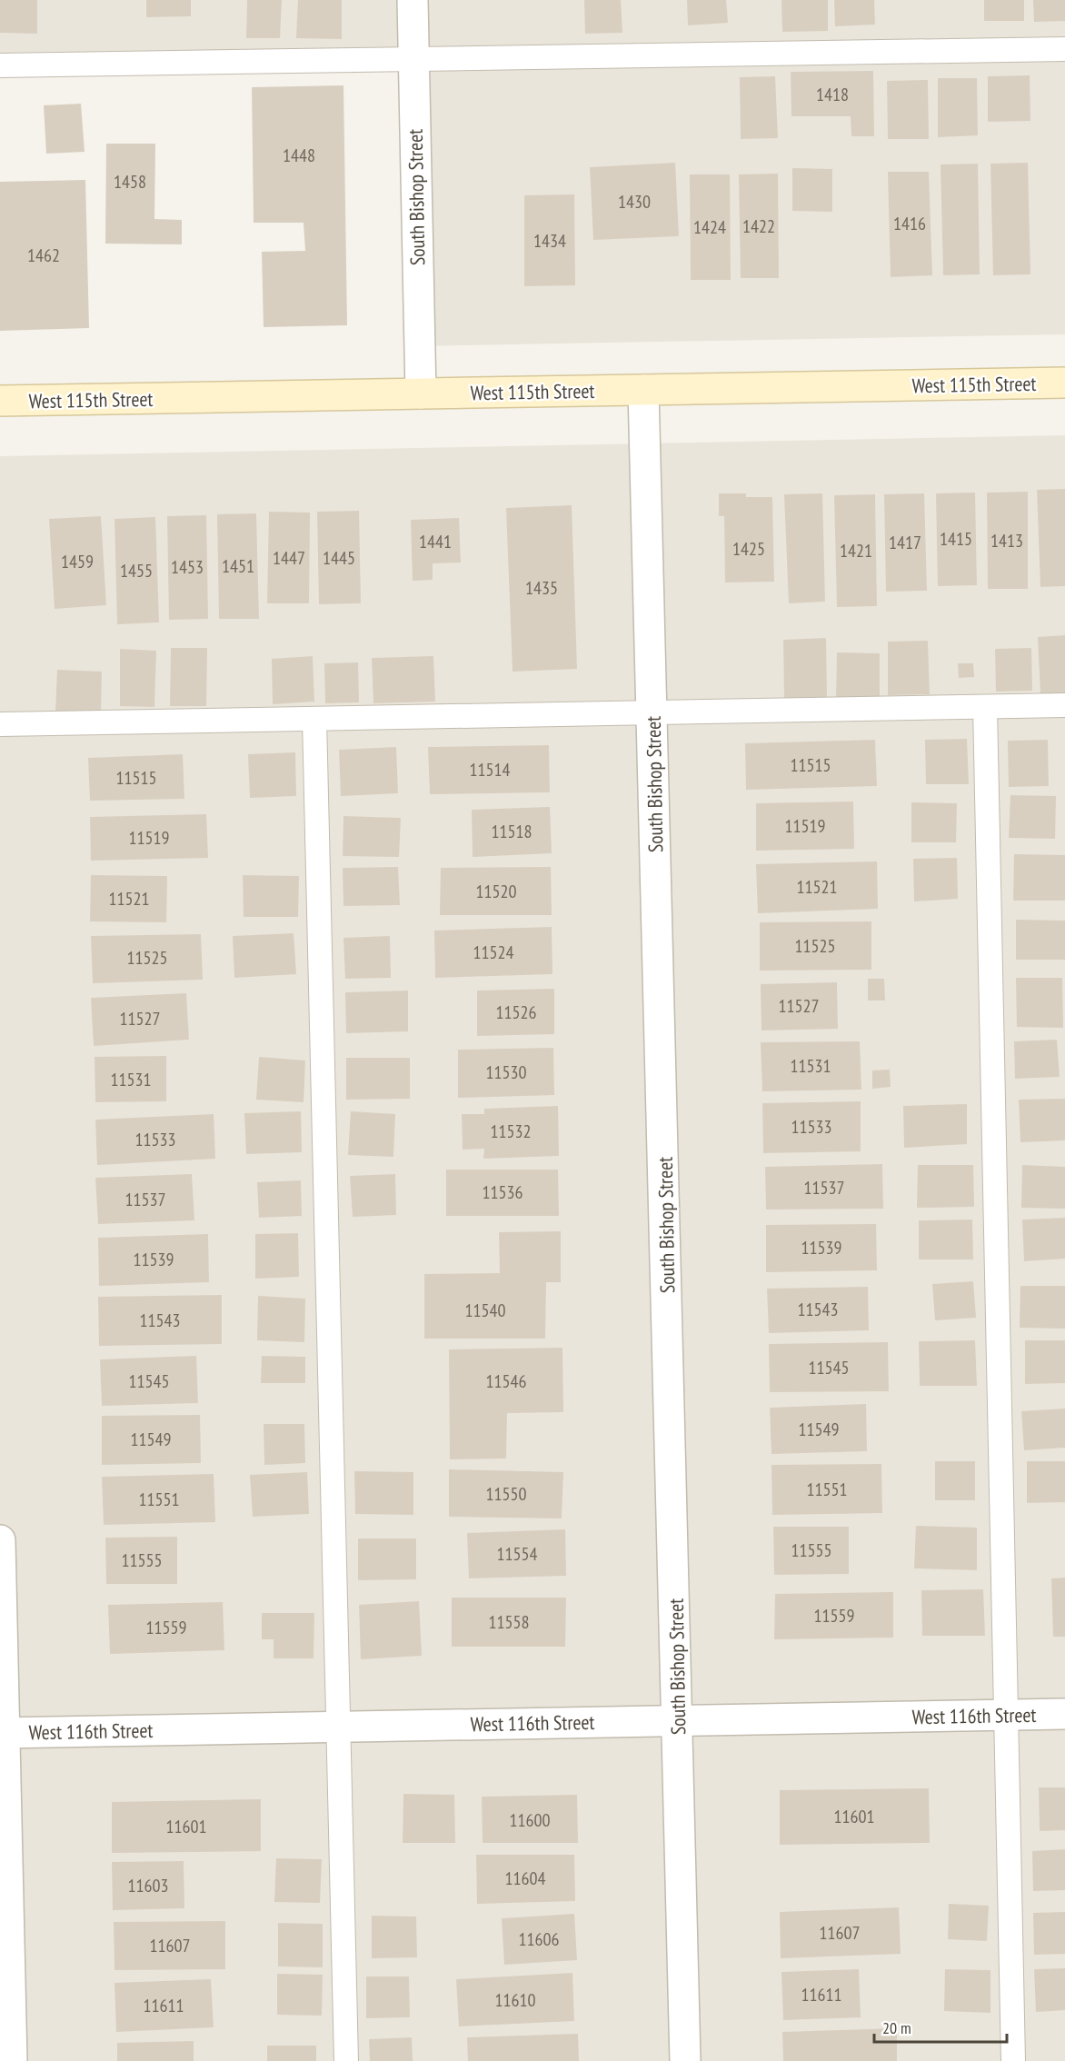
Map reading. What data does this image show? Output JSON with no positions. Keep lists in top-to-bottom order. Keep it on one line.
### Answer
{"streets":{"street":["South Bishop Street","West 115th Street","West 116th Street"]},"crossings":[["South Bishop Street","West 115th Street"],["South Bishop Street","West 116th Street"]],"house_numbers":["1418","1448","1458","1430","1416","1422","1424","1434","1462","1415","1413","1441","1417","1425","1421","1447","1445","1459","1451","1453","1455","1435","11515","11514","11515","11519","11518","11519","11521","11520","11521","11525","11524","11525","11527","11526","11527","11531","11530","11531","11533","11532","11533","11537","11536","11537","11539","11539","11543","11540","11543","11545","11545","11546","11549","11549","11551","11550","11551","11555","11554","11555","11559","11558","11559","11601","11600","11601","11604","11603","11607","11606","11607","11611","11610","11611"],"scale_bar":"20 m"}
